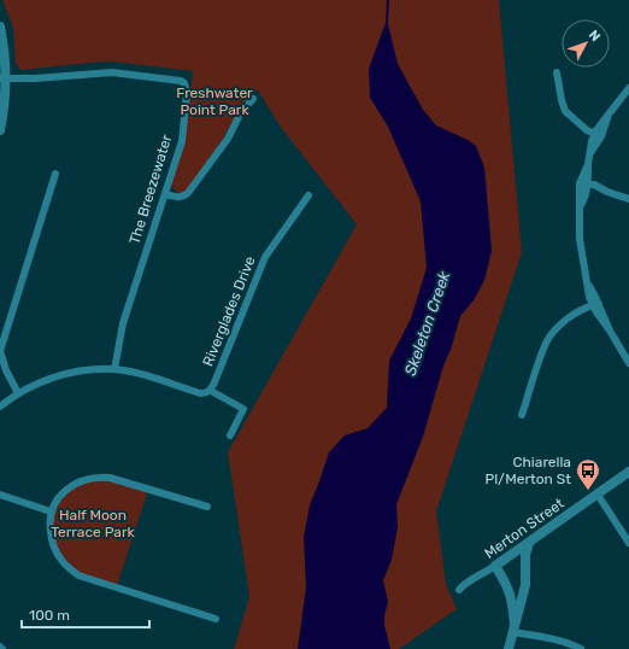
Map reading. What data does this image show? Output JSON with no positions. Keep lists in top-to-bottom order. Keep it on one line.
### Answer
{"streets":{"street":["The Breezewater","Riverglades Drive","Merton Street"]},"water":["Skeleton Creek"],"parks":["Freshwater Point Park","Half Moon Terrace Park"],"places":{"bus stop":["Chiarella Pl/Merton St"]},"scale_bar":"100 m","north":"top right"}
